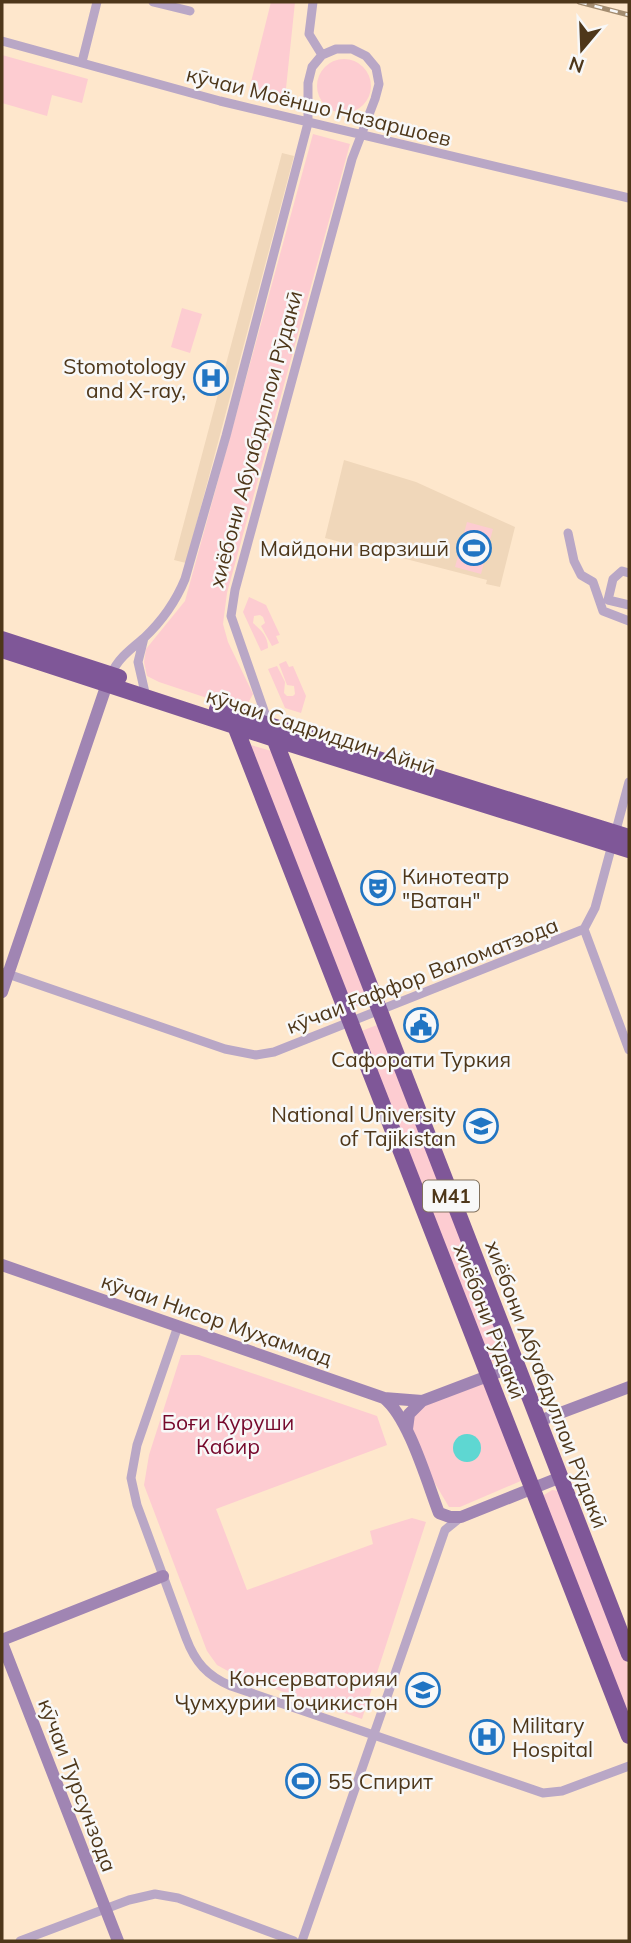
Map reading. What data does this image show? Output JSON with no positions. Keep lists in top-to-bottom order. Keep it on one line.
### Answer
{"streets":{"highway":["хиёбони Абуабдуллои Рӯдакӣ","кӯчаи Садриддин Айнӣ","M41","хиёбони Рӯдакӣ"],"street":["кӯчаи Моёншо Назаршоев","кӯчаи Ғаффор Валоматзода","кӯчаи Нисор Муҳаммад","кӯчаи Турсунзода"]},"crossings":[["кӯчаи Моёншо Назаршоев","хиёбони Абуабдуллои Рӯдакӣ"],["хиёбони Абуабдуллои Рӯдакӣ","кӯчаи Садриддин Айнӣ"],["хиёбони Абуабдуллои Рӯдакӣ","кӯчаи Ғаффор Валоматзода"],["хиёбони Абуабдуллои Рӯдакӣ","кӯчаи Нисор Муҳаммад"],["кӯчаи Садриддин Айнӣ","кӯчаи Ғаффор Валоматзода"],["кӯчаи Садриддин Айнӣ","хиёбони Рӯдакӣ"],["кӯчаи Ғаффор Валоматзода","хиёбони Рӯдакӣ"],["кӯчаи Нисор Муҳаммад","хиёбони Рӯдакӣ"]],"parks":["Боғи Куруши Кабир"],"places":{"hospital":["Stomotology and X-ray,","Military Hospital"],"sports":["Майдони варзишӣ","55 Спирит"],"theatre":["Кинотеатр \"Ватан\""],"public building":["Сафорати Туркия"],"school or university":["National University of Tajikistan","Консерваторияи Ҷумҳурии Тоҷикистон"]},"north":"bottom"}
